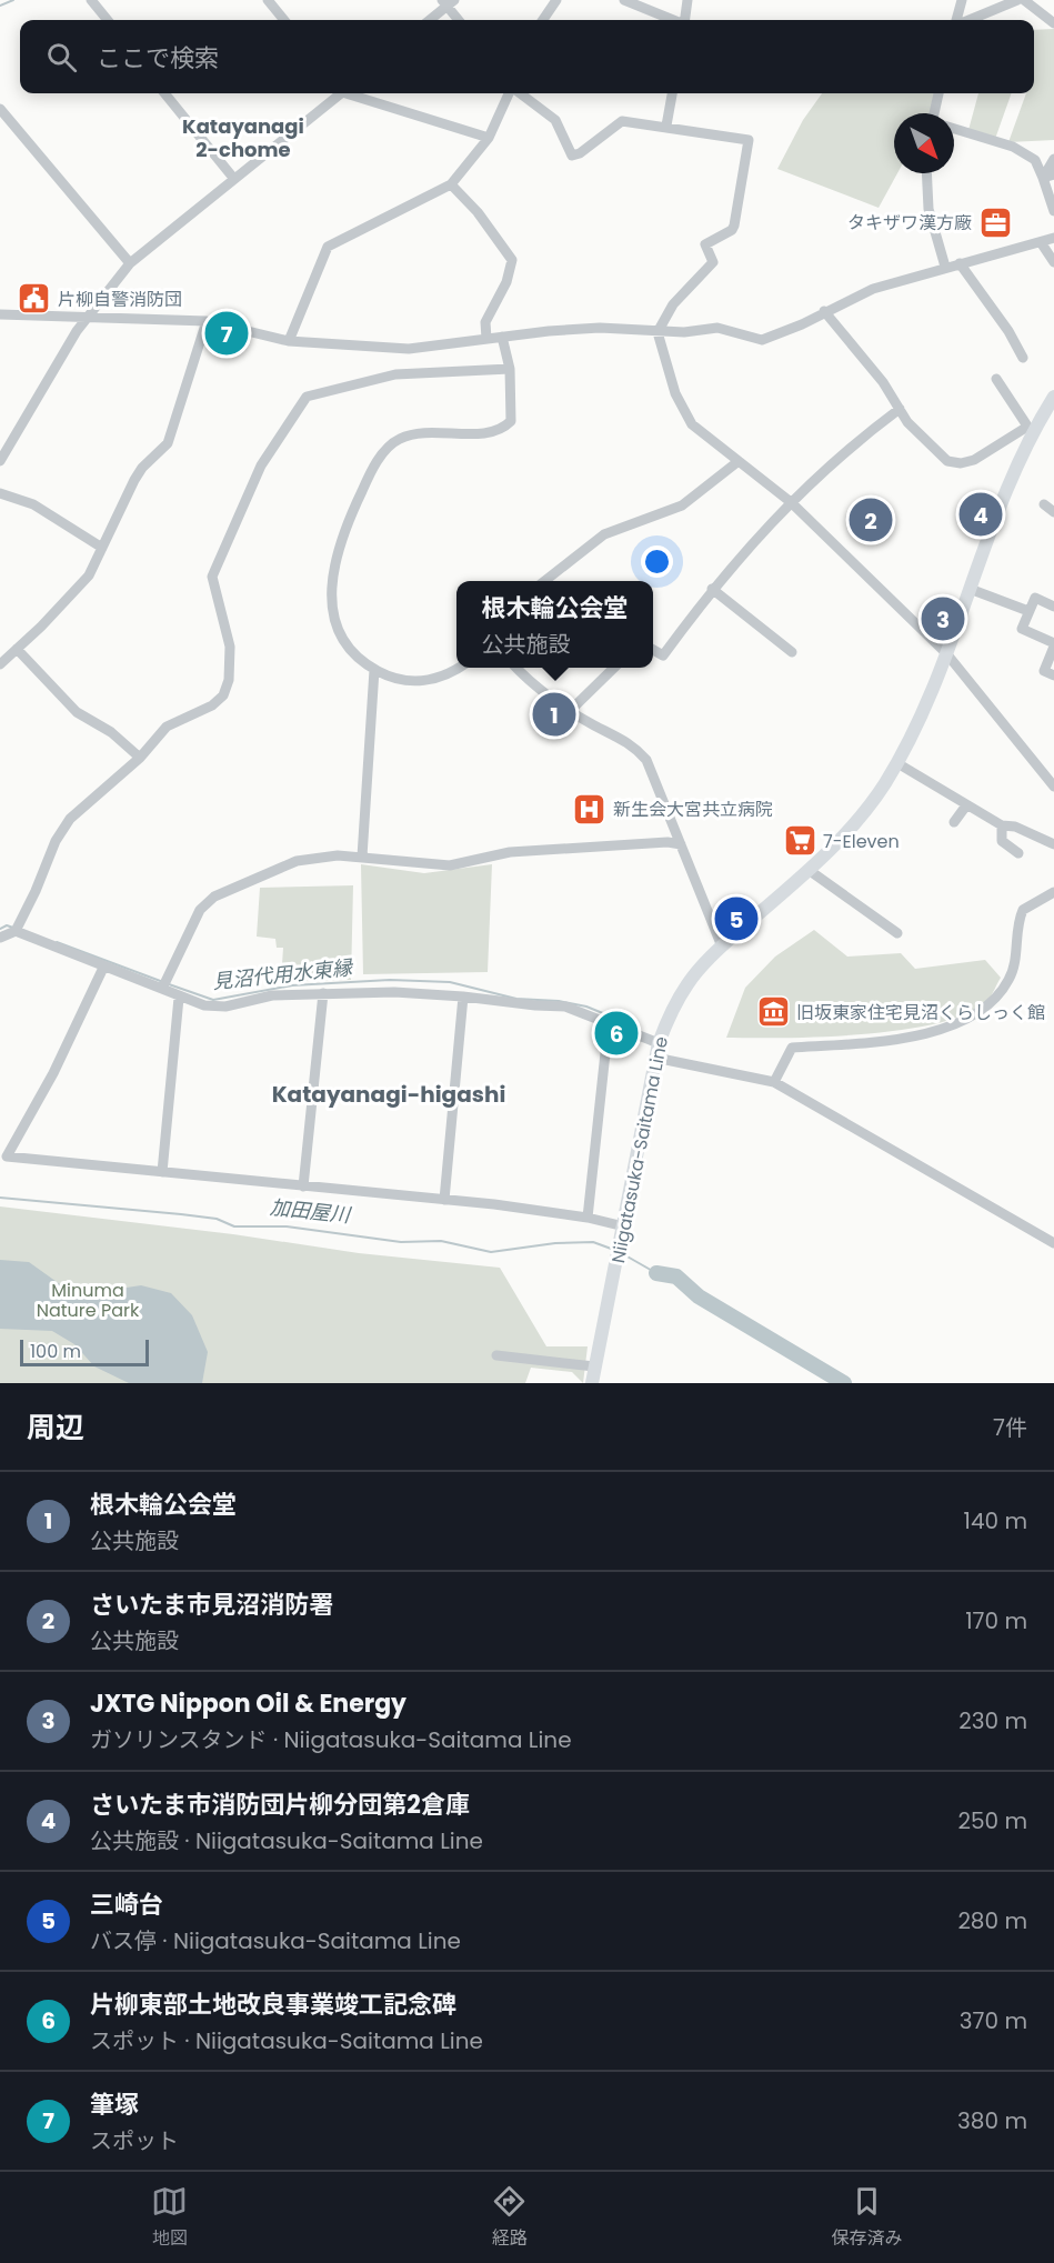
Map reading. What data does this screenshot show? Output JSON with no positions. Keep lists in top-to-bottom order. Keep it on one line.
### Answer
{"streets":{"main road":["Niigatasuka-Saitama Line"]},"districts":["Katayanagi 2-chome","Katayanagi-higashi"],"water":["見沼代用水東縁","加田屋川"],"parks":["Minuma Nature Park"],"places":{"office":["タキザワ漢方廠"],"public building":["片柳自警消防団"],"hospital":["新生会大宮共立病院"],"supermarket":["7-Eleven"],"museum":["旧坂東家住宅見沼くらしっく館"]},"scale_bar":"100 m","north":"bottom right","page":{"search":"ここで検索","pins":["7","4","2","3","1","5","6"],"popup":["根木輪公会堂","公共施設"],"scale":"100 m","heading":["周辺","7件"],"list":[{"mark":"1","name":"根木輪公会堂","note":"公共施設","value":"140 m"},{"mark":"2","name":"さいたま市見沼消防署","note":"公共施設","value":"170 m"},{"mark":"3","name":"JXTG Nippon Oil & Energy","note":"ガソリンスタンド · Niigatasuka-Saitama Line","value":"230 m"},{"mark":"4","name":"さいたま市消防団片柳分団第2倉庫","note":"公共施設 · Niigatasuka-Saitama Line","value":"250 m"},{"mark":"5","name":"三崎台","note":"バス停 · Niigatasuka-Saitama Line","value":"280 m"},{"mark":"6","name":"片柳東部土地改良事業竣工記念碑","note":"スポット · Niigatasuka-Saitama Line","value":"370 m"},{"mark":"7","name":"筆塚","note":"スポット","value":"380 m"}],"nav":["地図","経路","保存済み"]}}
